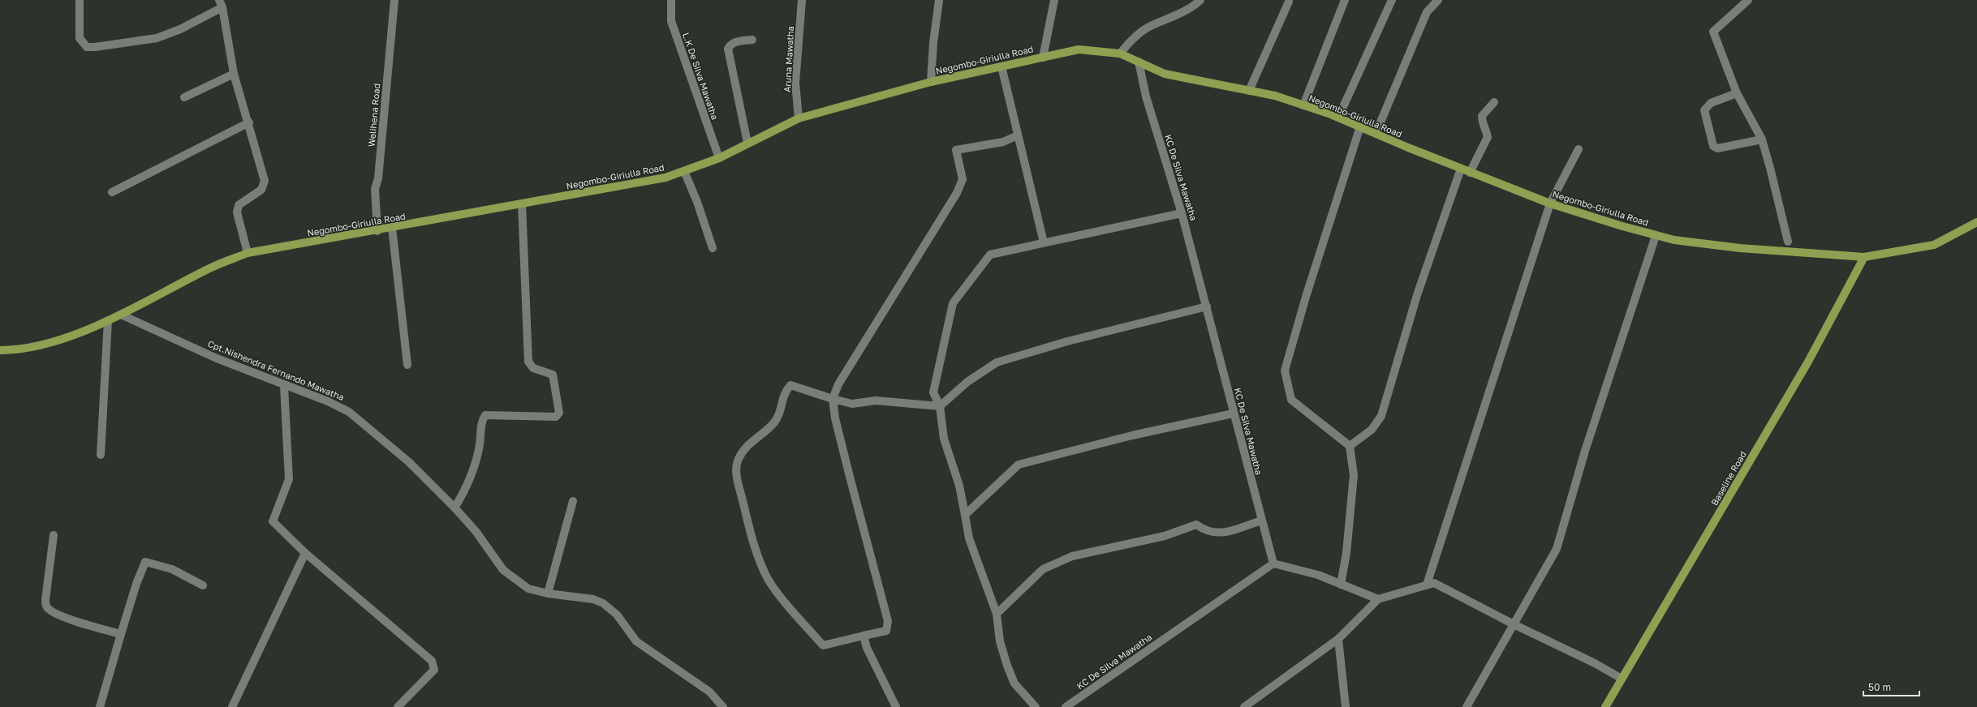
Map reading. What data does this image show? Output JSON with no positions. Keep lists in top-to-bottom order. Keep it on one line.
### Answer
{"streets":{"main road":["Negombo-Giriulla Road","Baseline Road"],"street":["Aruna Mawatha","L.K De Silva Mawatha","Welihena Road","KC De Silva Mawatha","Cpt.Nishendra Fernando Mawatha"]},"crossings":[["Aruna Mawatha","Negombo-Giriulla Road"],["Negombo-Giriulla Road","L.K De Silva Mawatha"],["Negombo-Giriulla Road","Welihena Road"],["Negombo-Giriulla Road","KC De Silva Mawatha"],["Negombo-Giriulla Road","Cpt.Nishendra Fernando Mawatha"],["Negombo-Giriulla Road","Baseline Road"]],"scale_bar":"50 m"}
